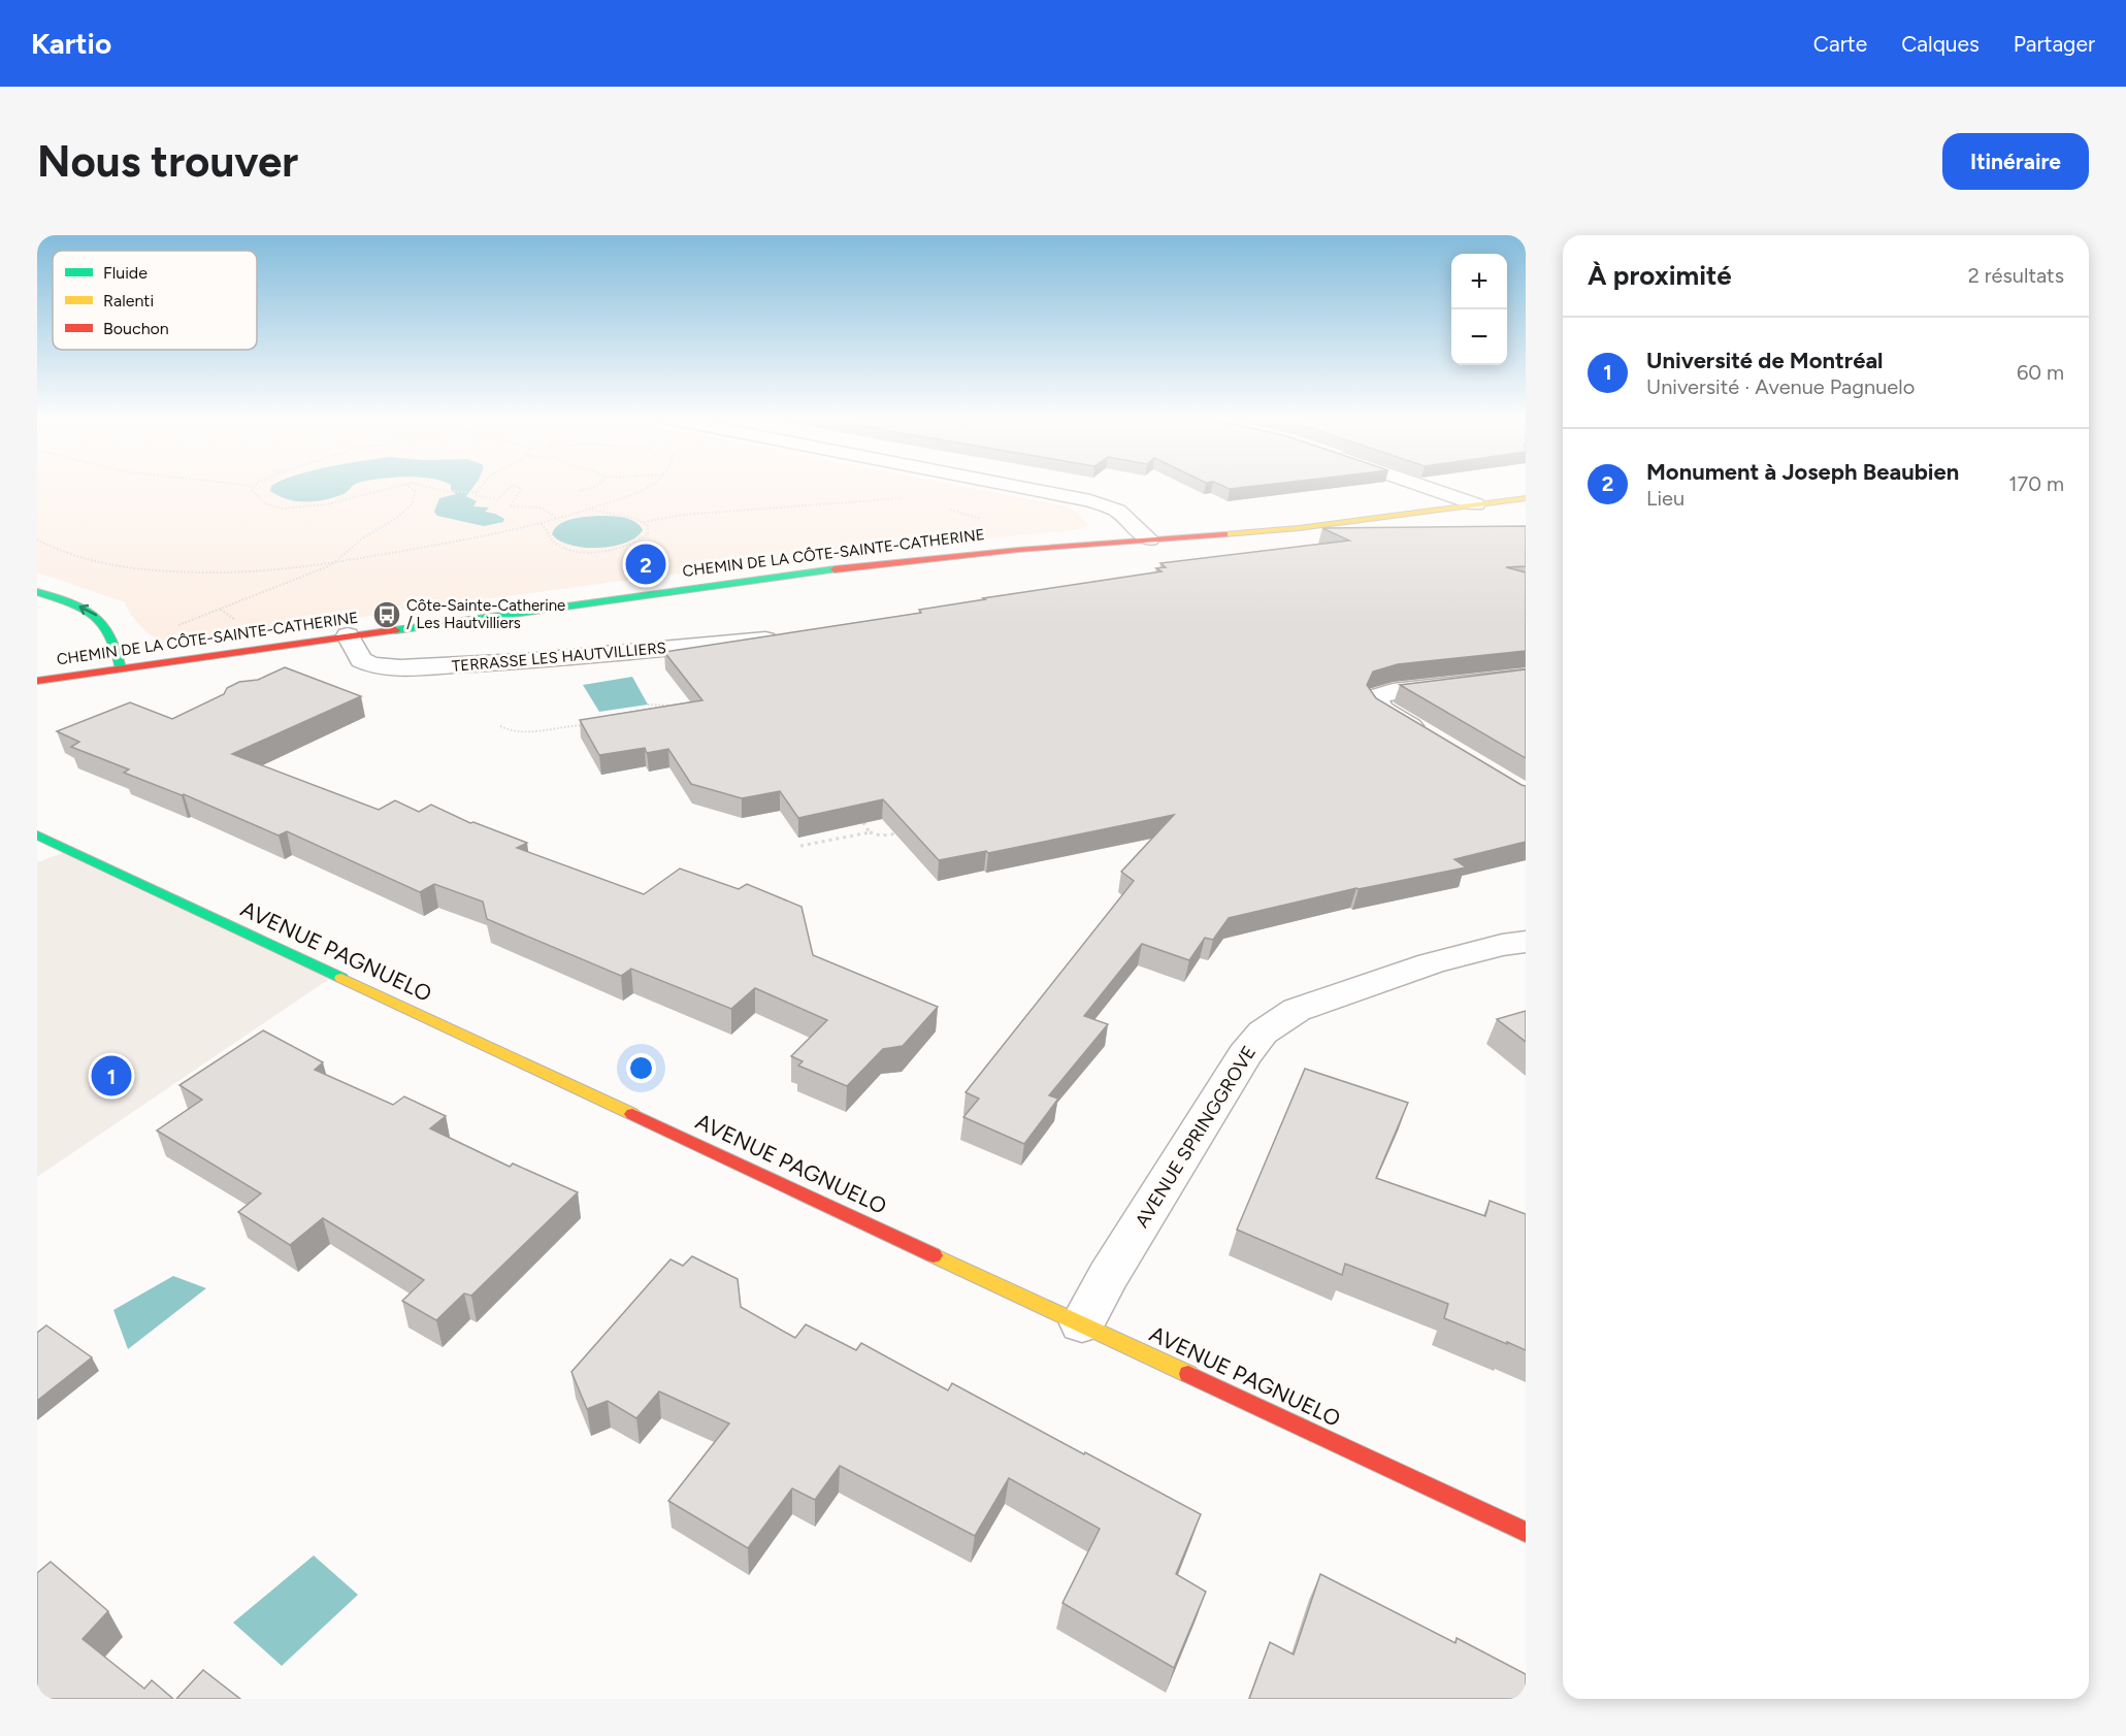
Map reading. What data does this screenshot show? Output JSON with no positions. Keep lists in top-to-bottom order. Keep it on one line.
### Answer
{"streets":{"main road":["CHEMIN DE LA CÔTE-SAINTE-CATHERINE","AVENUE PAGNUELO"],"street":["TERRASSE LES HAUTVILLIERS","AVENUE SPRINGGROVE"]},"crossings":[["CHEMIN DE LA CÔTE-SAINTE-CATHERINE","TERRASSE LES HAUTVILLIERS"],["AVENUE PAGNUELO","AVENUE SPRINGGROVE"]],"places":{"bus stop":["Côte-Sainte-Catherine / Les Hautvilliers"]},"legend":["Fluide","Ralenti","Bouchon"],"page":{"header":"Kartio","nav":["Carte","Calques","Partager"],"buttons":"Itinéraire","title":"Nous trouver","heading":["À proximité","2 résultats"],"map_buttons":["+","−"],"list":[{"mark":"1","name":"Université de Montréal","note":"Université · Avenue Pagnuelo","value":"60 m"},{"mark":"2","name":"Monument à Joseph Beaubien","note":"Lieu","value":"170 m"}],"pins":["2","1"]}}
